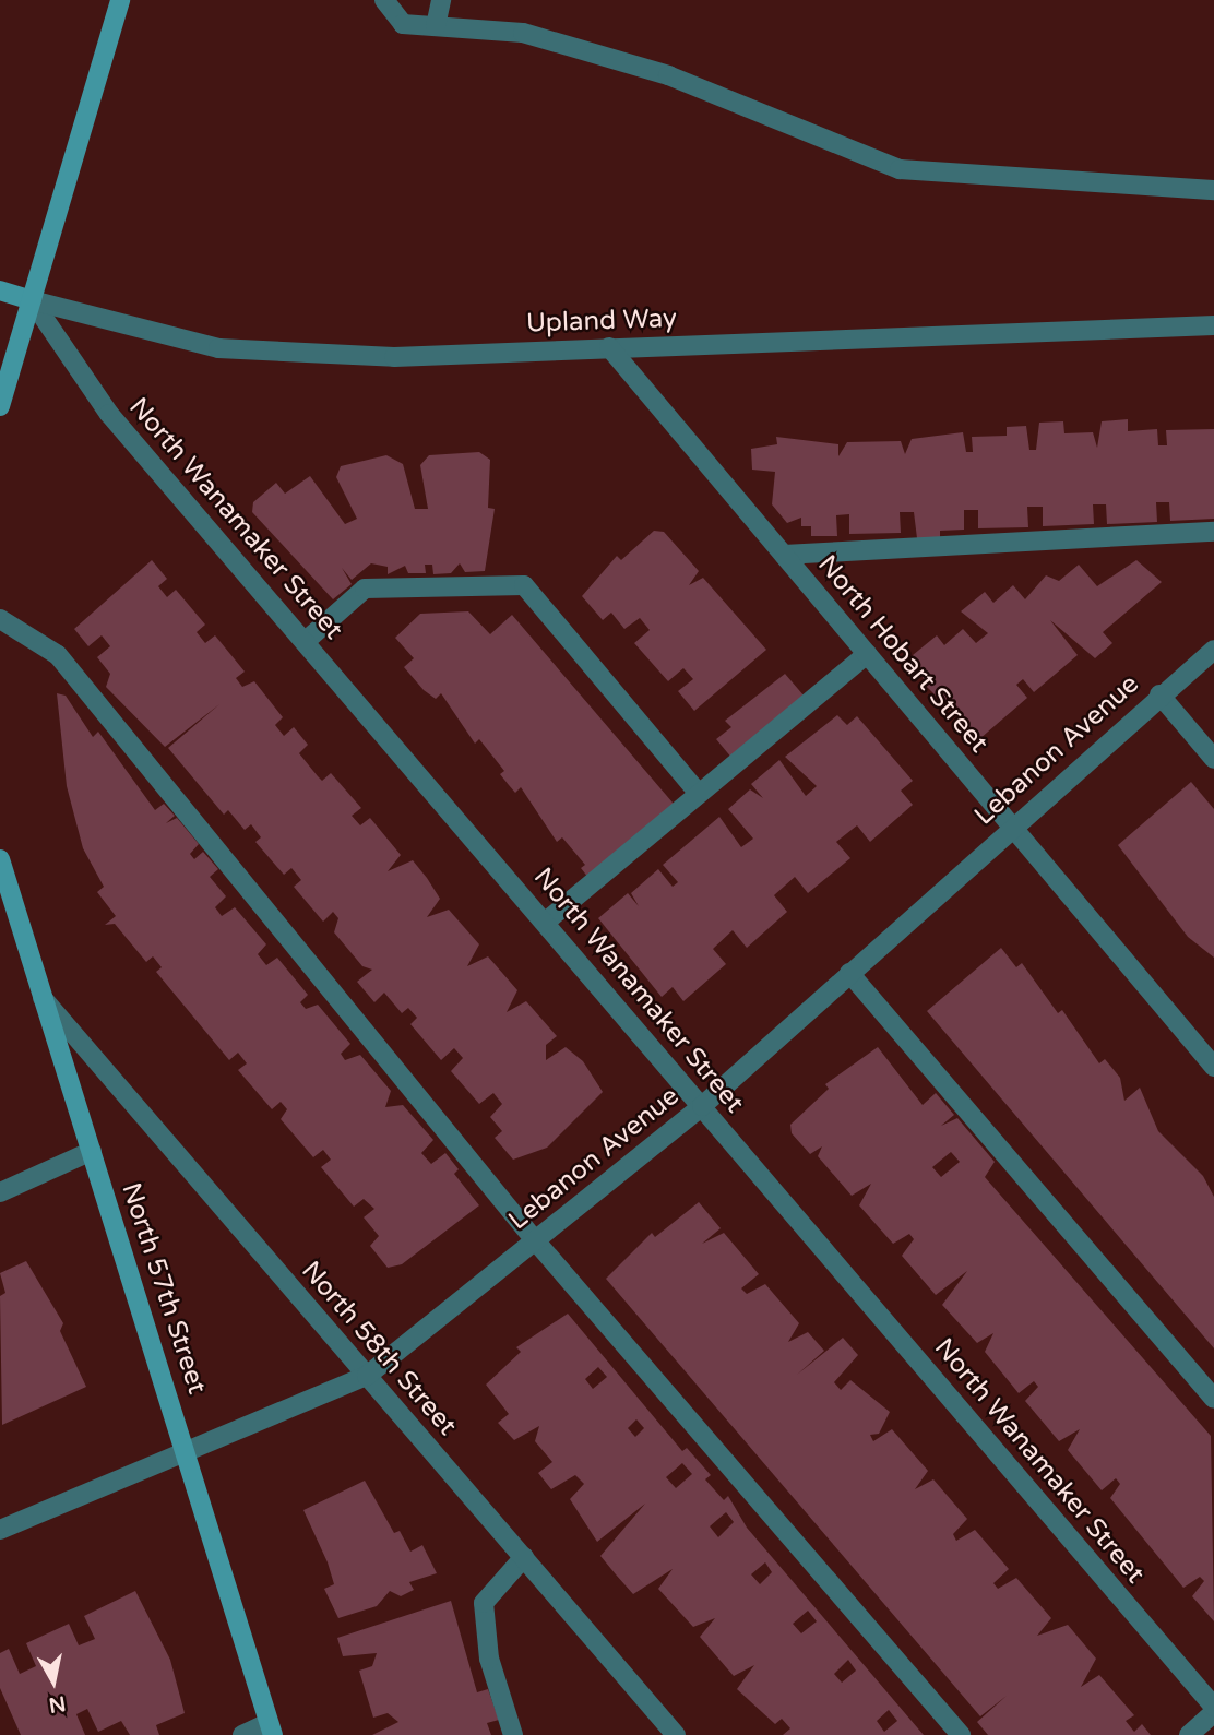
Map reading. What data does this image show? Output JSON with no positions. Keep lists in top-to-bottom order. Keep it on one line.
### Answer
{"streets":{"street":["Upland Way","North Wanamaker Street","North Hobart Street","Lebanon Avenue","North 57th Street","North 58th Street"]},"crossings":[["Upland Way","North Wanamaker Street"],["Upland Way","North Hobart Street"],["North Wanamaker Street","Lebanon Avenue"],["North Hobart Street","Lebanon Avenue"],["Lebanon Avenue","North 57th Street"],["Lebanon Avenue","North 58th Street"],["North 57th Street","North 58th Street"]],"north":"bottom"}
